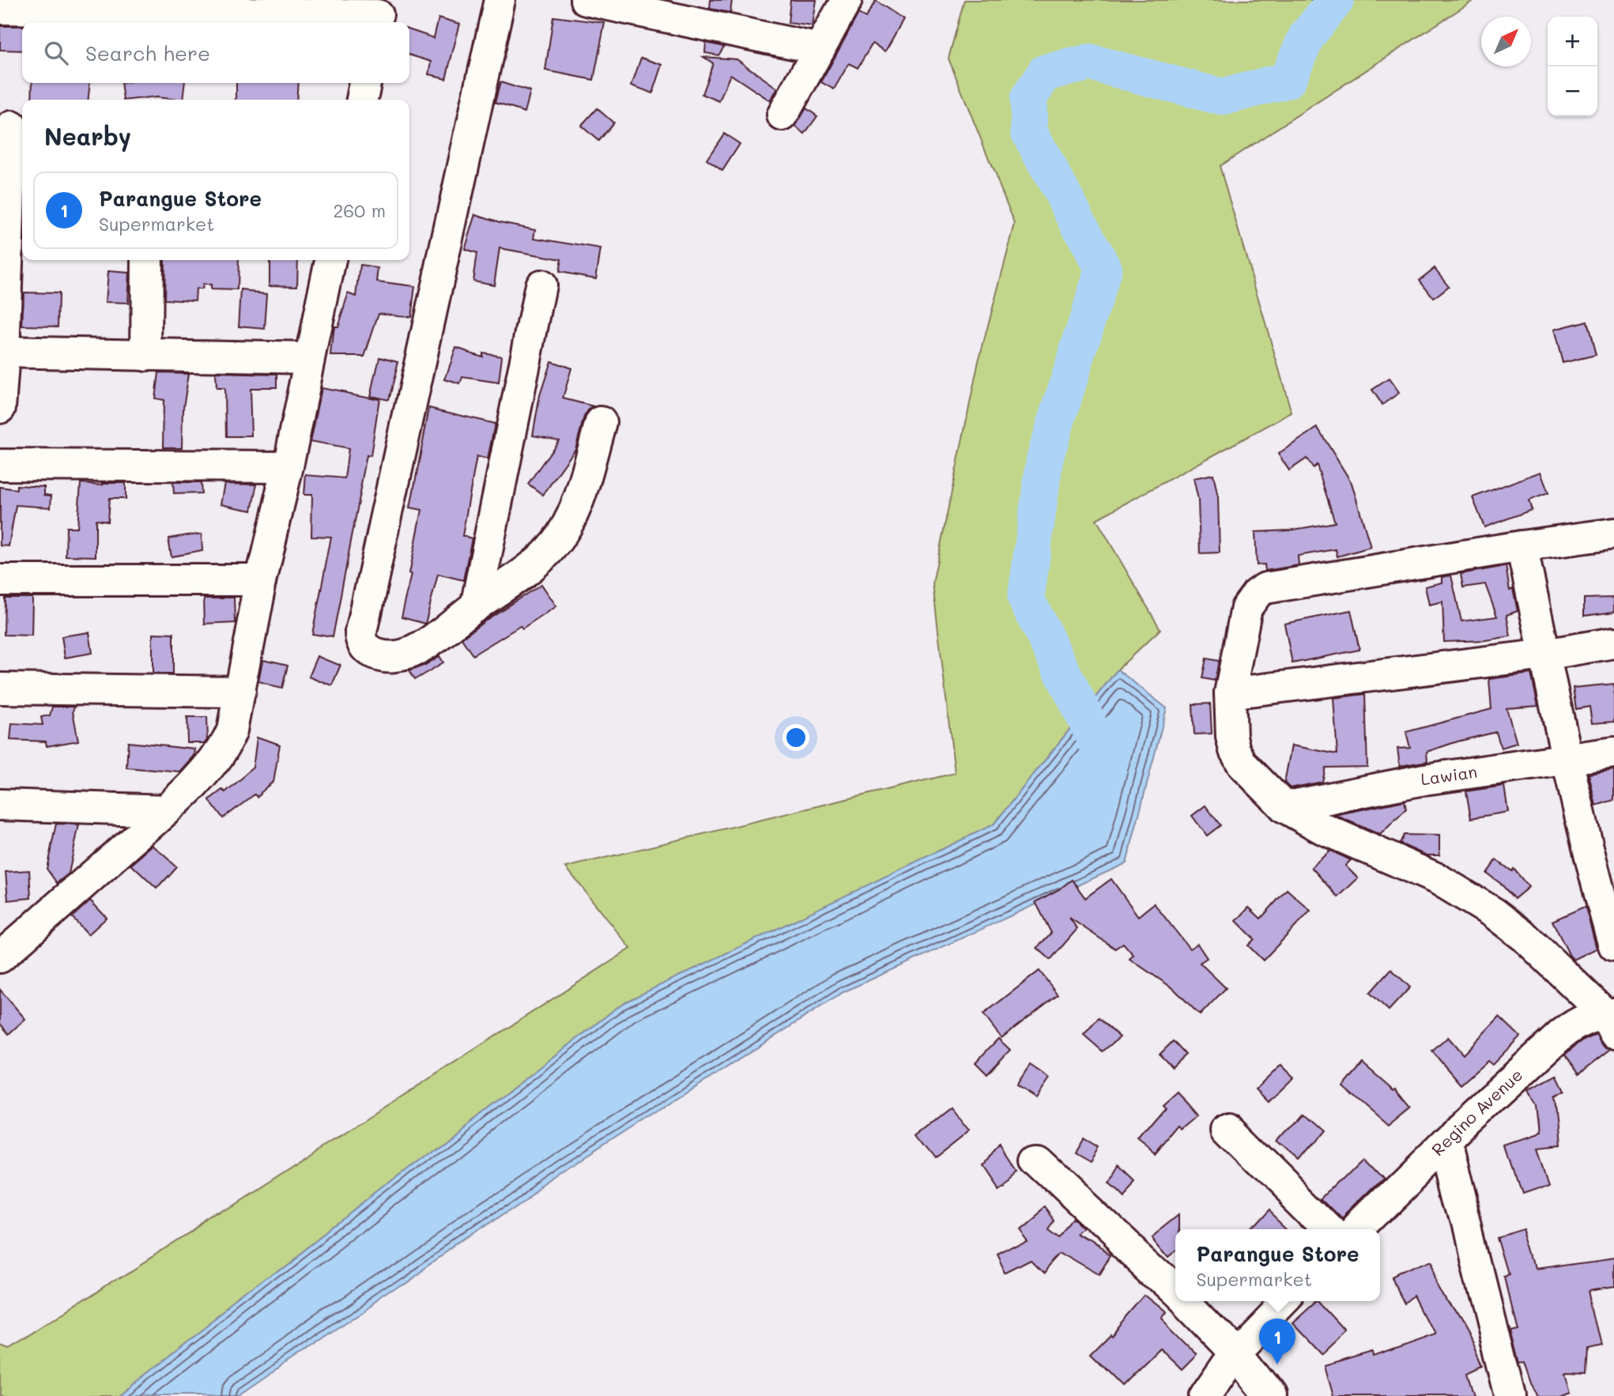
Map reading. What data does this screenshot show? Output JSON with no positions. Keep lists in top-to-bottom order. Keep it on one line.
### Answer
{"streets":{"street":["Lawian","Regino Avenue"]},"north":"top right","page":{"map_buttons":["+","−"],"search":"Search here","heading":"Nearby","list":[{"mark":"1","name":"Parangue Store","note":"Supermarket","value":"260 m"}],"popup":["Parangue Store","Supermarket"],"pins":"1"}}
